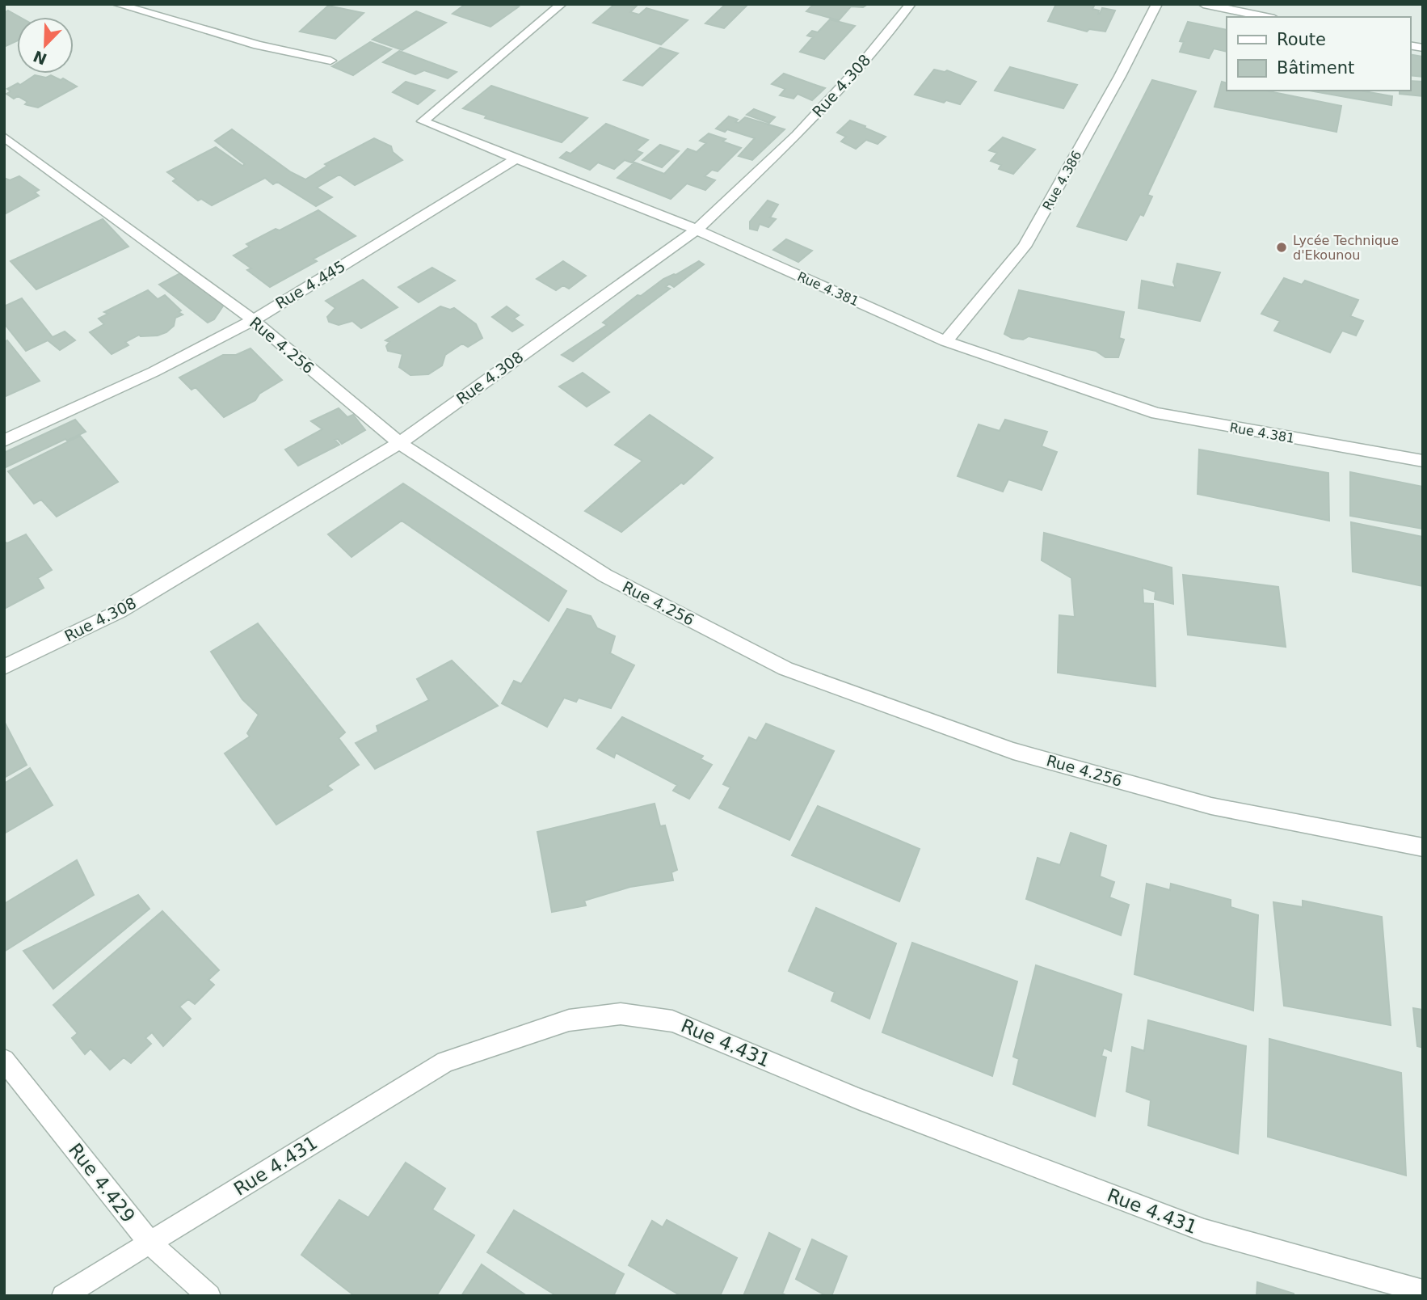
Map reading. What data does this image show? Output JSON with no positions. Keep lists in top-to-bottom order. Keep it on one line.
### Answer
{"streets":{"street":["Rue 4.308","Rue 4.386","Rue 4.445","Rue 4.381","Rue 4.256","Rue 4.431","Rue 4.429"]},"crossings":[["Rue 4.308","Rue 4.381"],["Rue 4.308","Rue 4.256"],["Rue 4.386","Rue 4.381"],["Rue 4.445","Rue 4.381"],["Rue 4.445","Rue 4.256"],["Rue 4.431","Rue 4.429"]],"places":["Lycée Technique d'Ekounou"],"legend":["Route","Bâtiment"],"north":"bottom left"}
